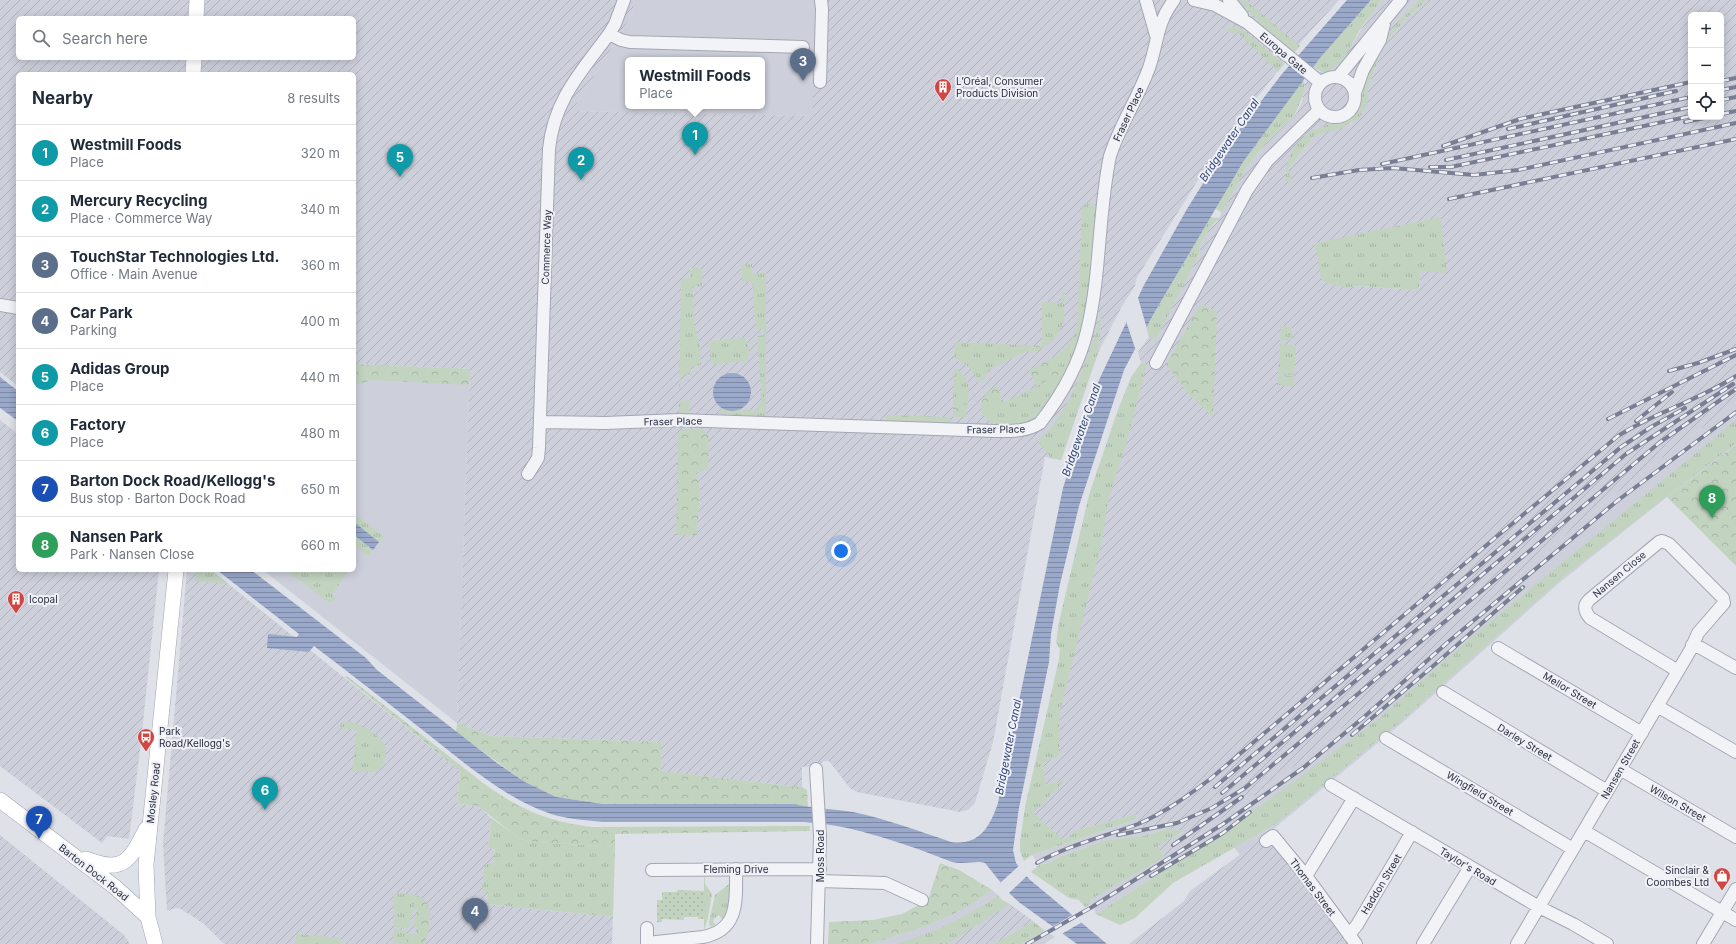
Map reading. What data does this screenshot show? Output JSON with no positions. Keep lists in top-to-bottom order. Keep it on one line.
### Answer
{"streets":{"main road":["Mosley Road","Barton Dock Road"],"street":["Europa Gate","Fraser Place","Commerce Way","Nansen Close","Mellor Street","Darley Street","Nansen Street","Wingfield Street","Wilson Street","Moss Road","Taylor's Road","Fleming Drive","Haddon Street","Thomas Street"]},"crossings":[["Fraser Place","Commerce Way"],["Nansen Close","Nansen Street"],["Mellor Street","Nansen Street"],["Darley Street","Nansen Street"],["Nansen Street","Wingfield Street"],["Nansen Street","Wilson Street"],["Nansen Street","Taylor's Road"],["Mosley Road","Barton Dock Road"],["Moss Road","Fleming Drive"],["Taylor's Road","Haddon Street"],["Haddon Street","Thomas Street"]],"water":["Bridgewater Canal"],"places":{"building":["L’Oréal, Consumer Products Division","Icopal"],"bus stop":["Park Road/Kellogg's"],"shop":["Sinclair & Coombes Ltd"]},"page":{"map_buttons":["+","−"],"search":"Search here","pins":["3","1","5","2","8","6","7","4"],"popup":["Westmill Foods","Place"],"heading":["Nearby","8 results"],"list":[{"mark":"1","name":"Westmill Foods","note":"Place","value":"320 m"},{"mark":"2","name":"Mercury Recycling","note":"Place · Commerce Way","value":"340 m"},{"mark":"3","name":"TouchStar Technologies Ltd.","note":"Office · Main Avenue","value":"360 m"},{"mark":"4","name":"Car Park","note":"Parking","value":"400 m"},{"mark":"5","name":"Adidas Group","note":"Place","value":"440 m"},{"mark":"6","name":"Factory","note":"Place","value":"480 m"},{"mark":"7","name":"Barton Dock Road/Kellogg's","note":"Bus stop · Barton Dock Road","value":"650 m"},{"mark":"8","name":"Nansen Park","note":"Park · Nansen Close","value":"660 m"}]}}
